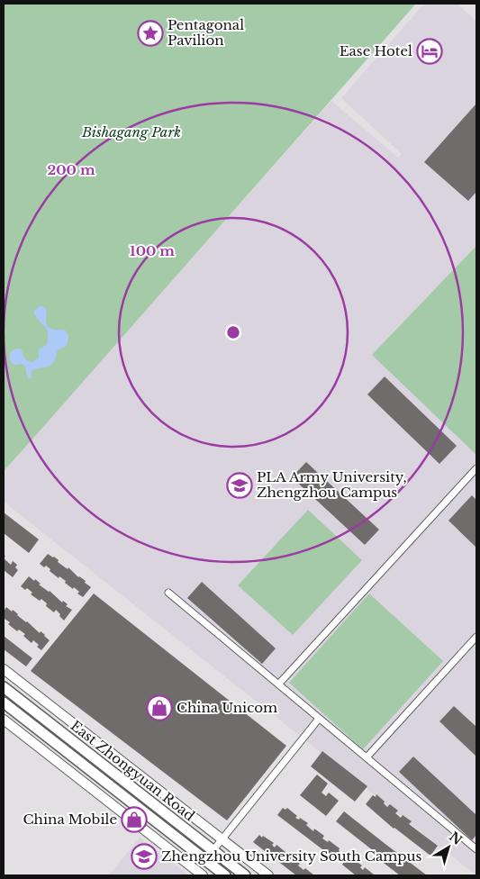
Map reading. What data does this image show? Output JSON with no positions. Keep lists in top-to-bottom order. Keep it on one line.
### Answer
{"streets":{"main road":["East Zhongyuan Road"]},"parks":["Bishagang Park"],"places":{"place":["Pentagonal Pavilion"],"hotel":["Ease Hotel"],"school or university":["PLA Army University, Zhengzhou Campus","Zhengzhou University South Campus"],"shop":["China Unicom","China Mobile"]},"north":"top right","rings":["200 m","100 m"]}
